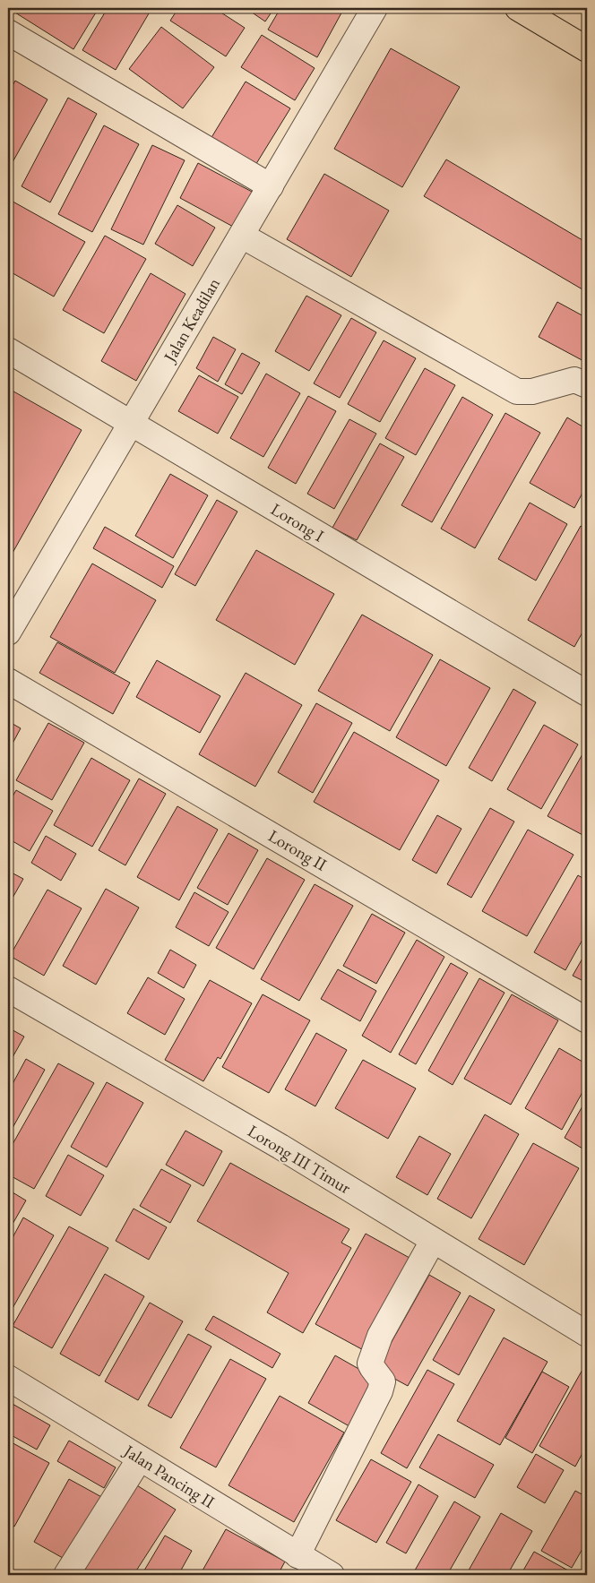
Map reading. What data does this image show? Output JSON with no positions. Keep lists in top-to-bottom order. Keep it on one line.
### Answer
{"streets":{"street":["Jalan Keadilan","Lorong I","Lorong II","Lorong III Timur","Jalan Pancing II"]},"crossings":[["Jalan Keadilan","Lorong I"]]}
